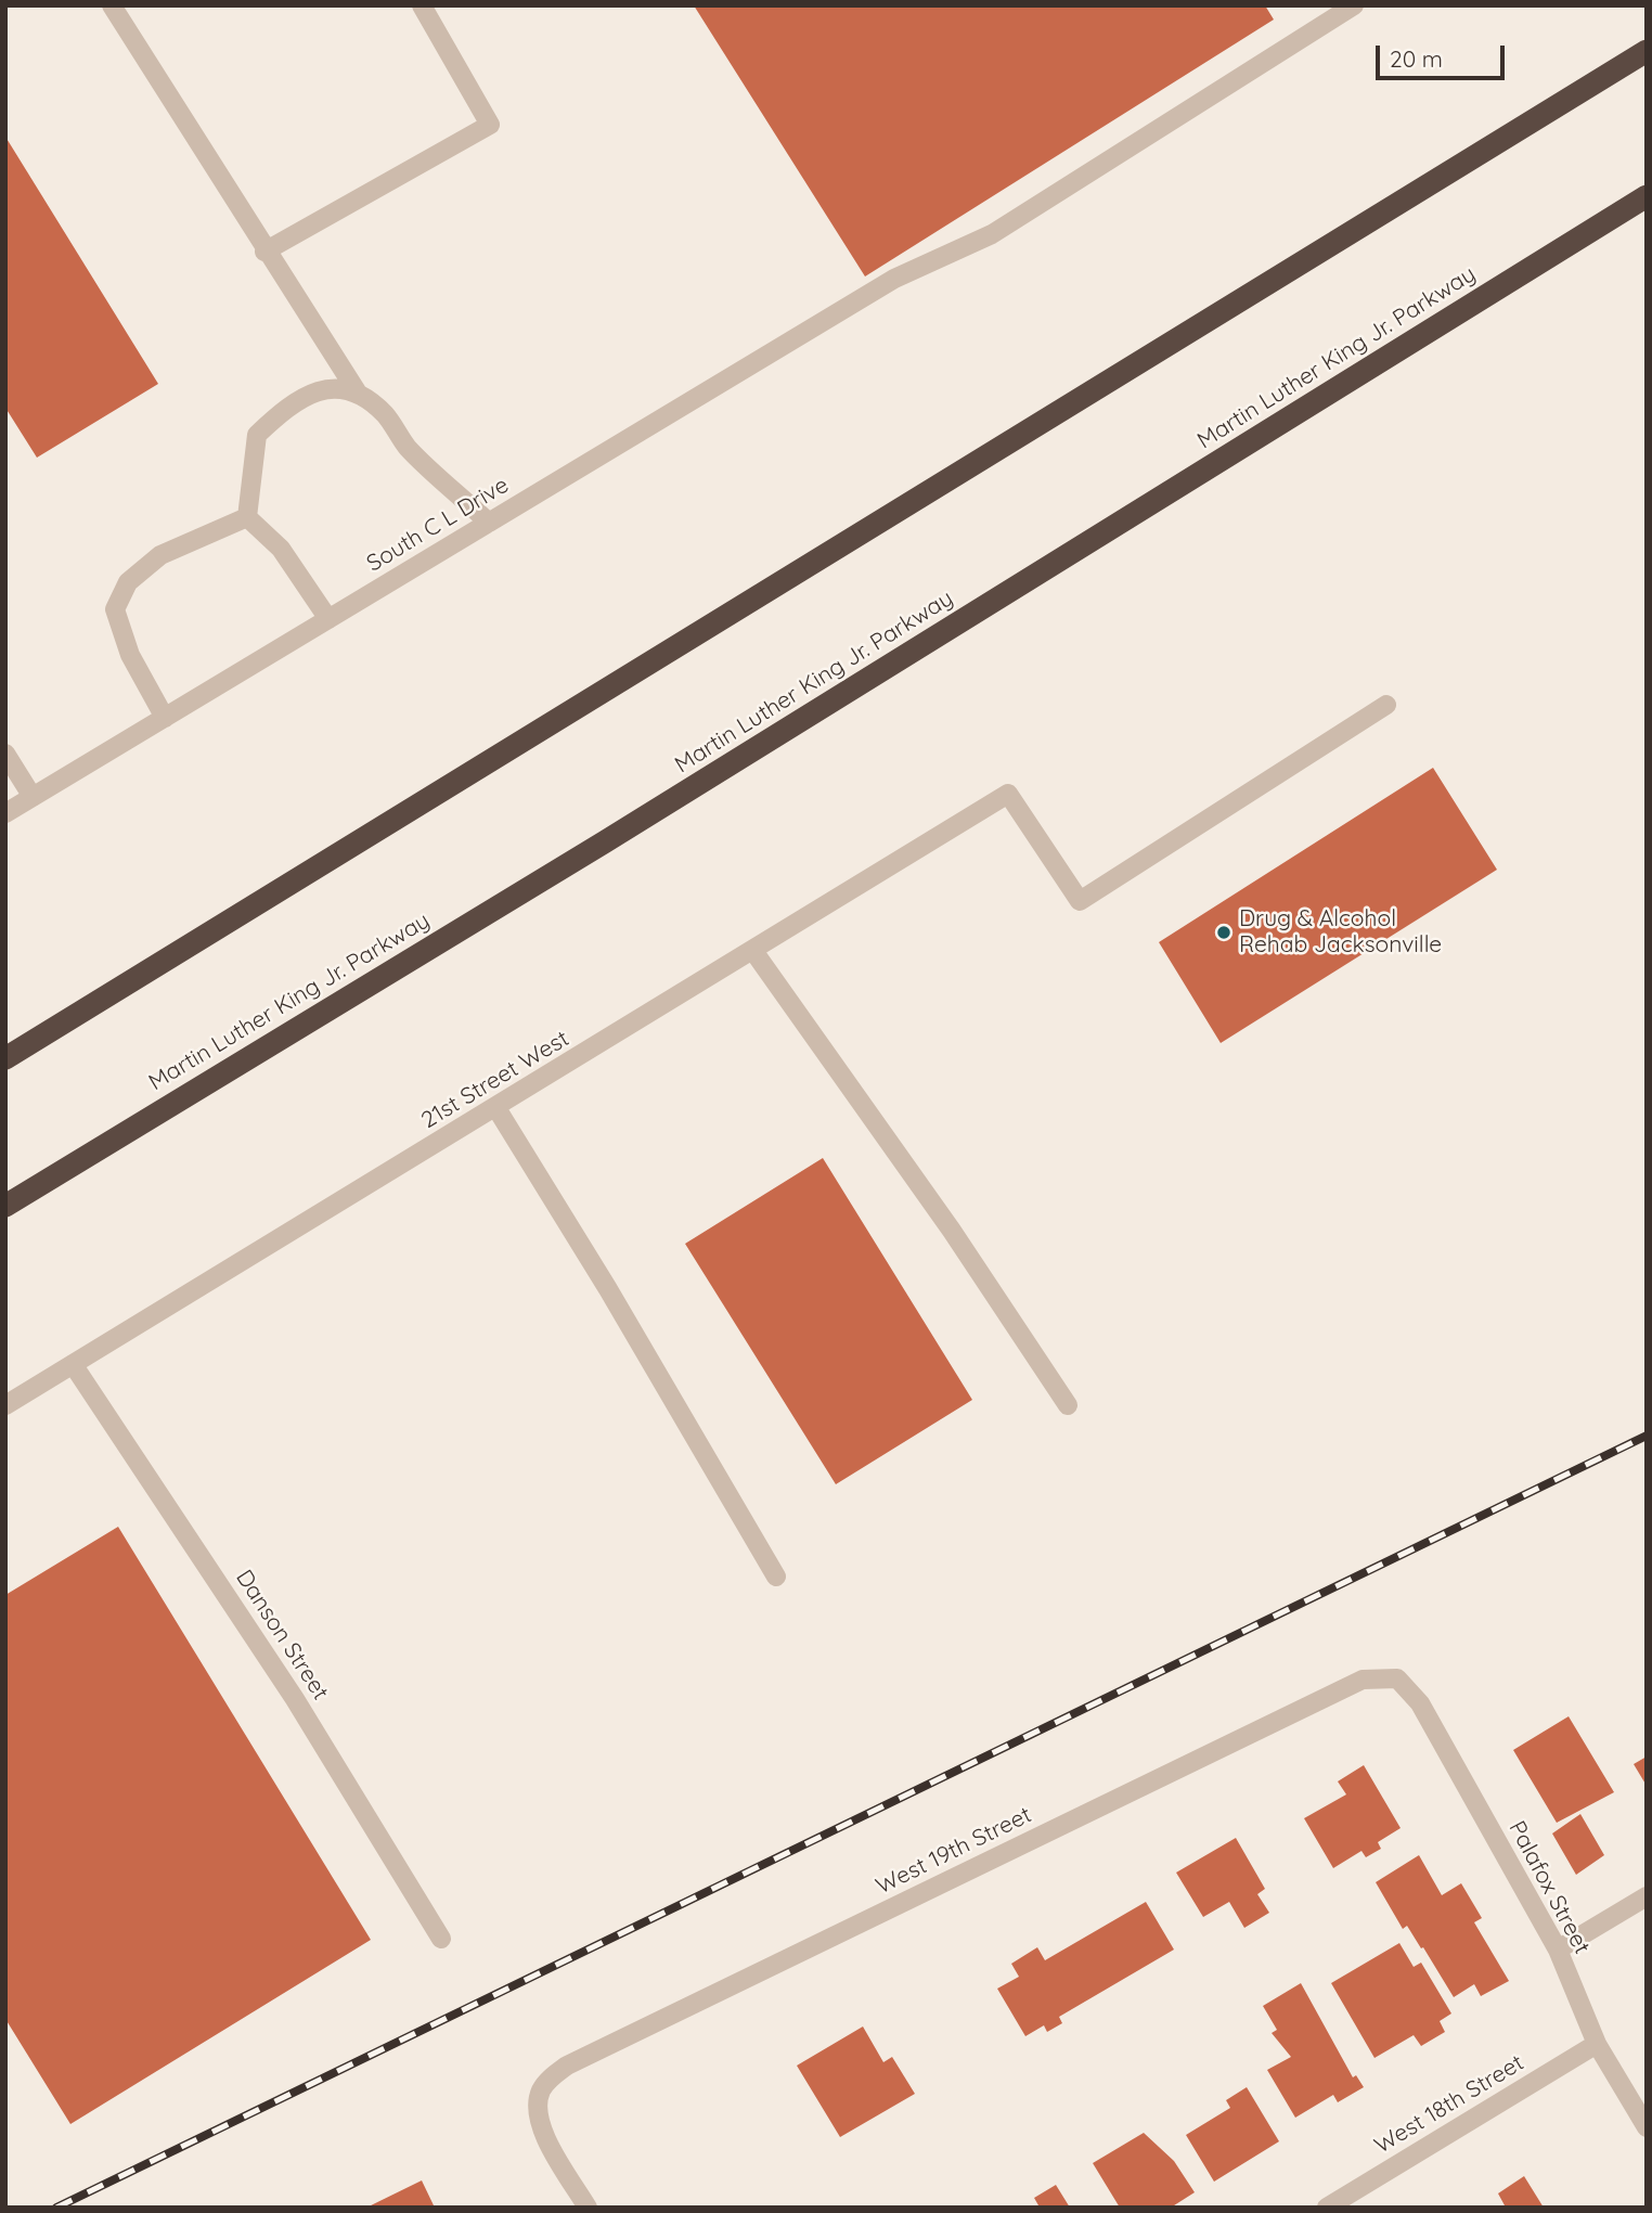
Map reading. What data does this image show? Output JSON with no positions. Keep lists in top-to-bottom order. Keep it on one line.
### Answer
{"streets":{"highway":["Martin Luther King Jr. Parkway"],"street":["South C L Drive","21st Street West","Danson Street","West 19th Street","Palafox Street","West 18th Street"]},"crossings":[["21st Street West","Danson Street"],["West 19th Street","Palafox Street"],["Palafox Street","West 18th Street"]],"places":["Drug & Alcohol Rehab Jacksonville"],"scale_bar":"20 m"}
